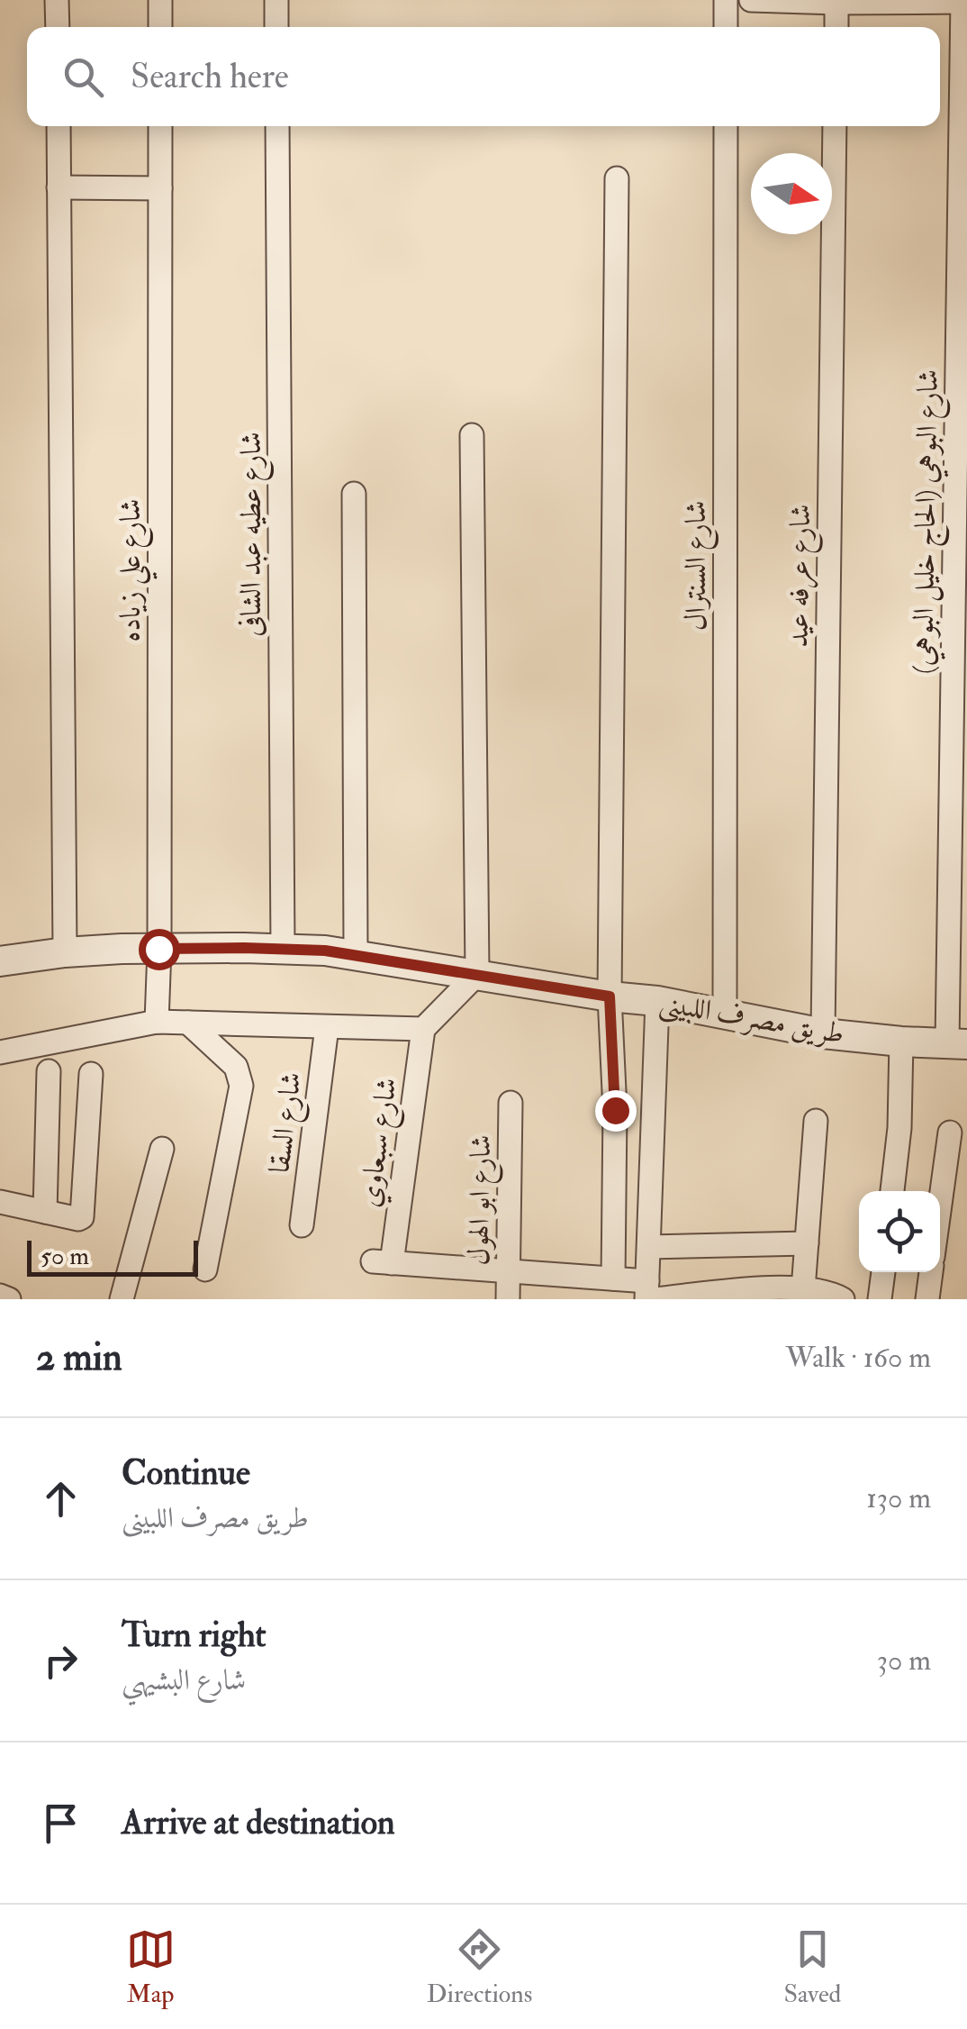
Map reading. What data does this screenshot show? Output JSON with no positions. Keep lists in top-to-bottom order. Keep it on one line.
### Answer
{"streets":{"street":["شارع البوهي (الحاج خليل البوهي)","شارع عطيه عبد الشافى","شارع السنترال","شارع علي زياده","شارع عرفه عيد","طريق مصرف اللبينى","شارع السقا","شارع سبعاوي","شارع ابو الهول"]},"crossings":[["شارع البوهي (الحاج خليل البوهي)","طريق مصرف اللبينى"],["شارع عطيه عبد الشافى","طريق مصرف اللبينى"],["شارع السنترال","طريق مصرف اللبينى"],["شارع علي زياده","طريق مصرف اللبينى"],["شارع عرفه عيد","طريق مصرف اللبينى"],["شارع سبعاوي","شارع ابو الهول"]],"scale_bar":"50 m","north":"right","page":{"search":"Search here","scale":"50 m","heading":["2 min","Walk · 160 m"],"list":[["Continue","طريق مصرف اللبينى","130 m"],["Turn right","شارع البشيهي","30 m"],"Arrive at destination"],"nav":["Map","Directions","Saved"]}}
